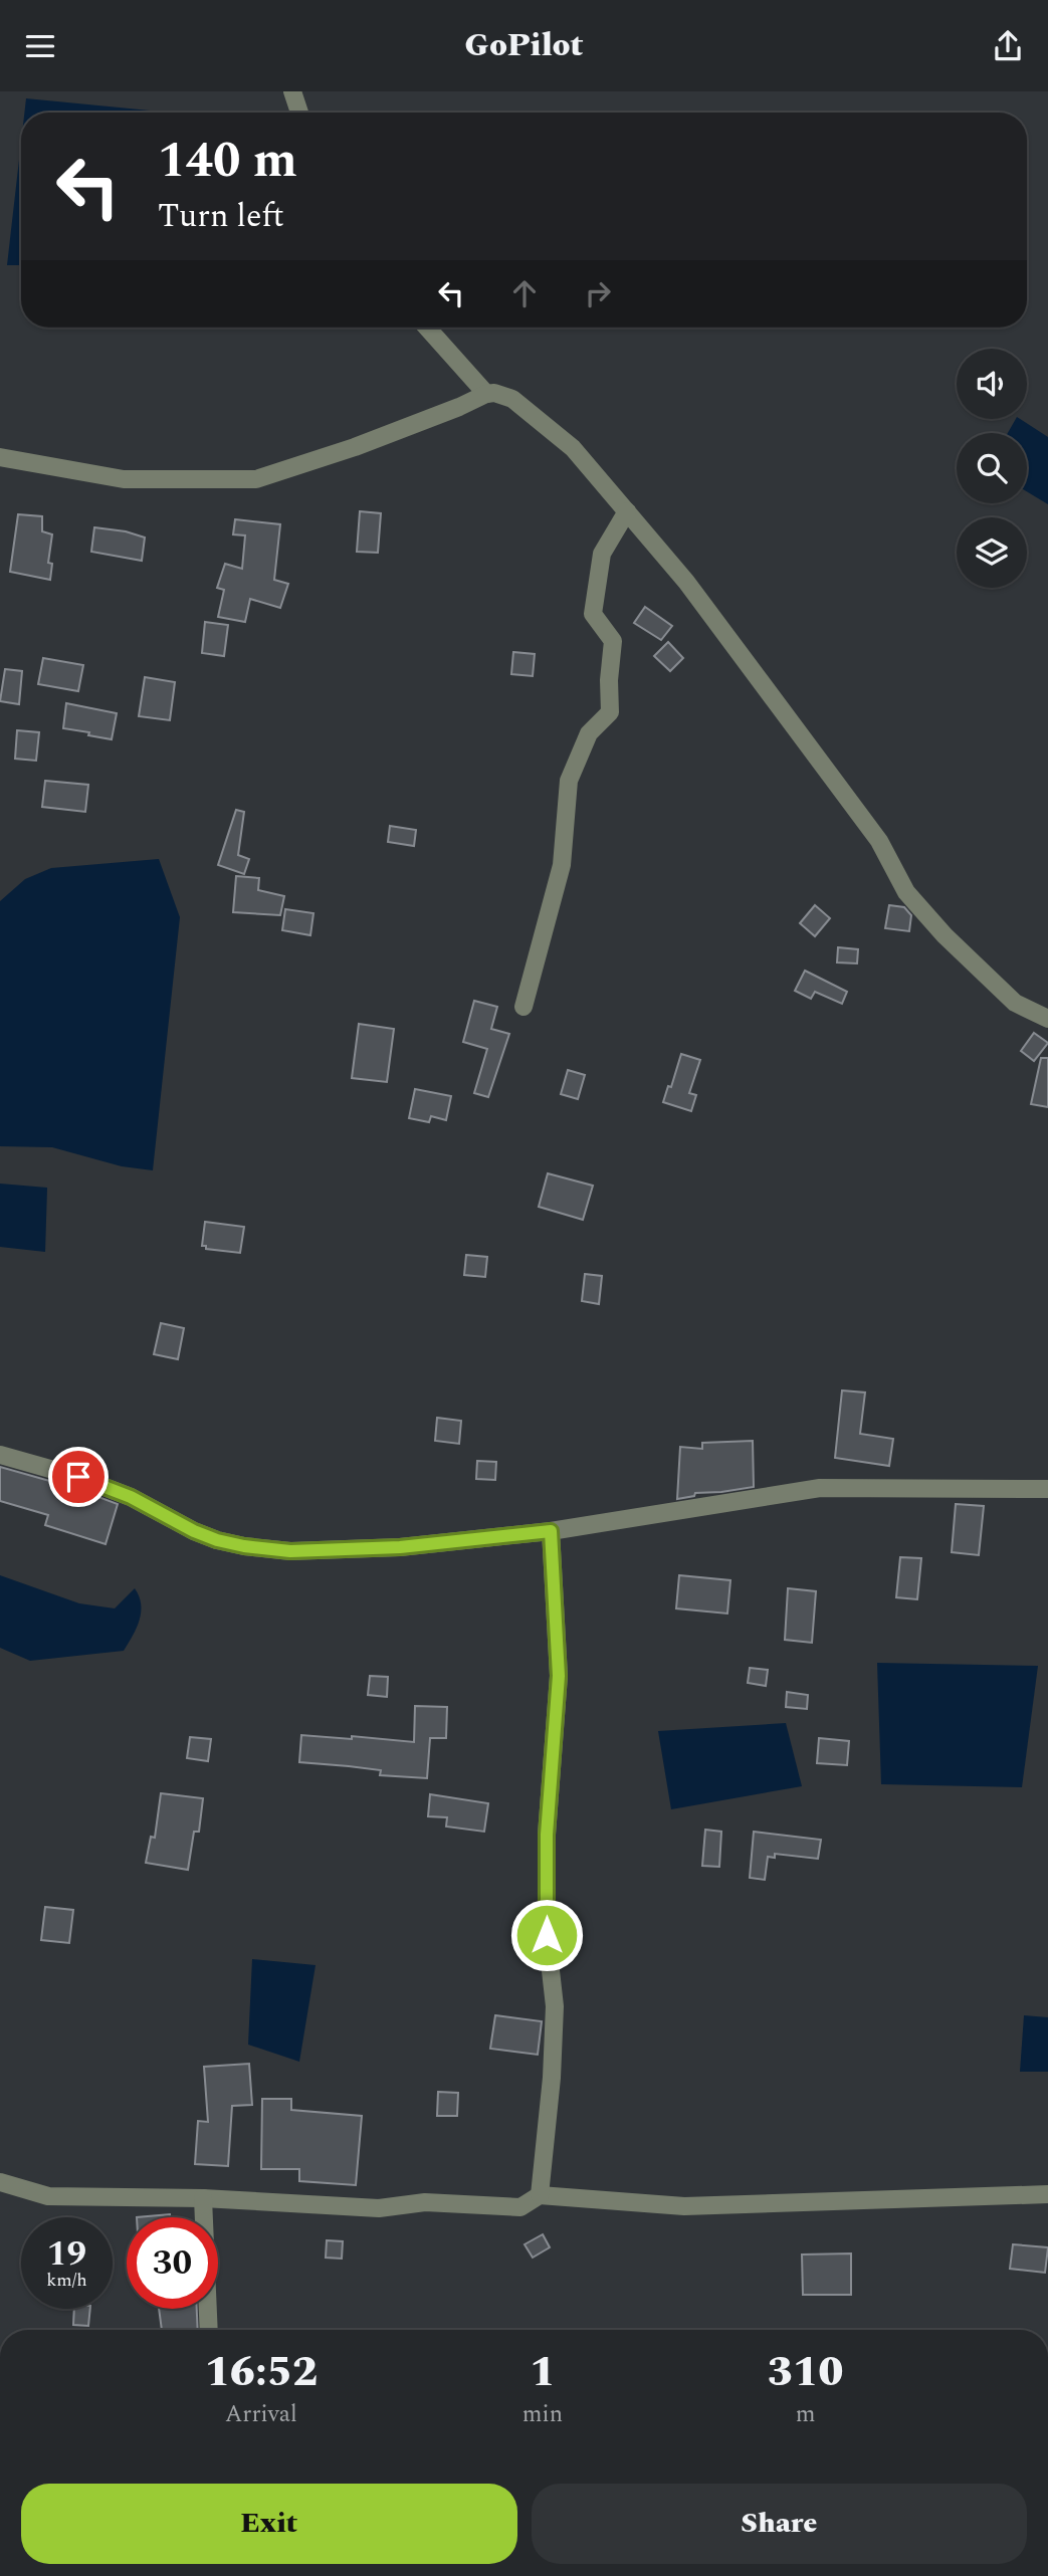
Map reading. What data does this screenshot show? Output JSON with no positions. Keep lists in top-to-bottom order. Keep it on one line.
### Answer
{"page":{"header":"GoPilot","turn":["140 m","Turn left"],"speed":"19 km/h","limit":"30","eta":["16:52","Arrival","1","min","310","m"],"buttons":["Exit","Share"]}}
